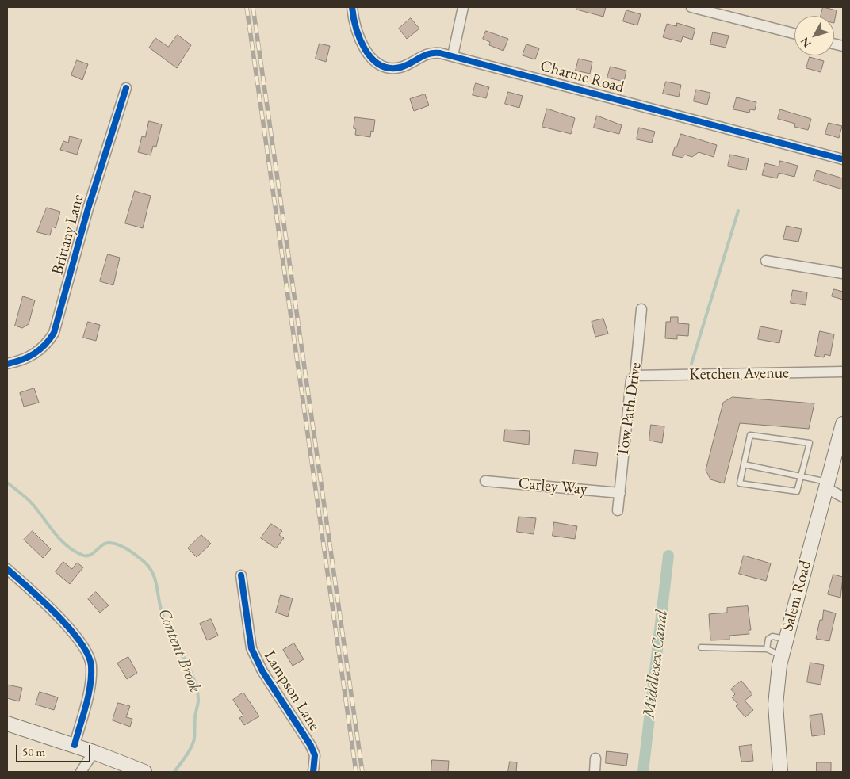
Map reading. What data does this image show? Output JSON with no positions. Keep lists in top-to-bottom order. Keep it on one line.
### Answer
{"streets":{"main road":["Salem Road"],"street":["Charme Road","Brittany Lane","Ketchen Avenue","Tow Path Drive","Carley Way","Lampson Lane"]},"crossings":[["Ketchen Avenue","Tow Path Drive"],["Tow Path Drive","Carley Way"]],"water":["Content Brook","Middlesex Canal"],"scale_bar":"50 m","north":"bottom left"}
